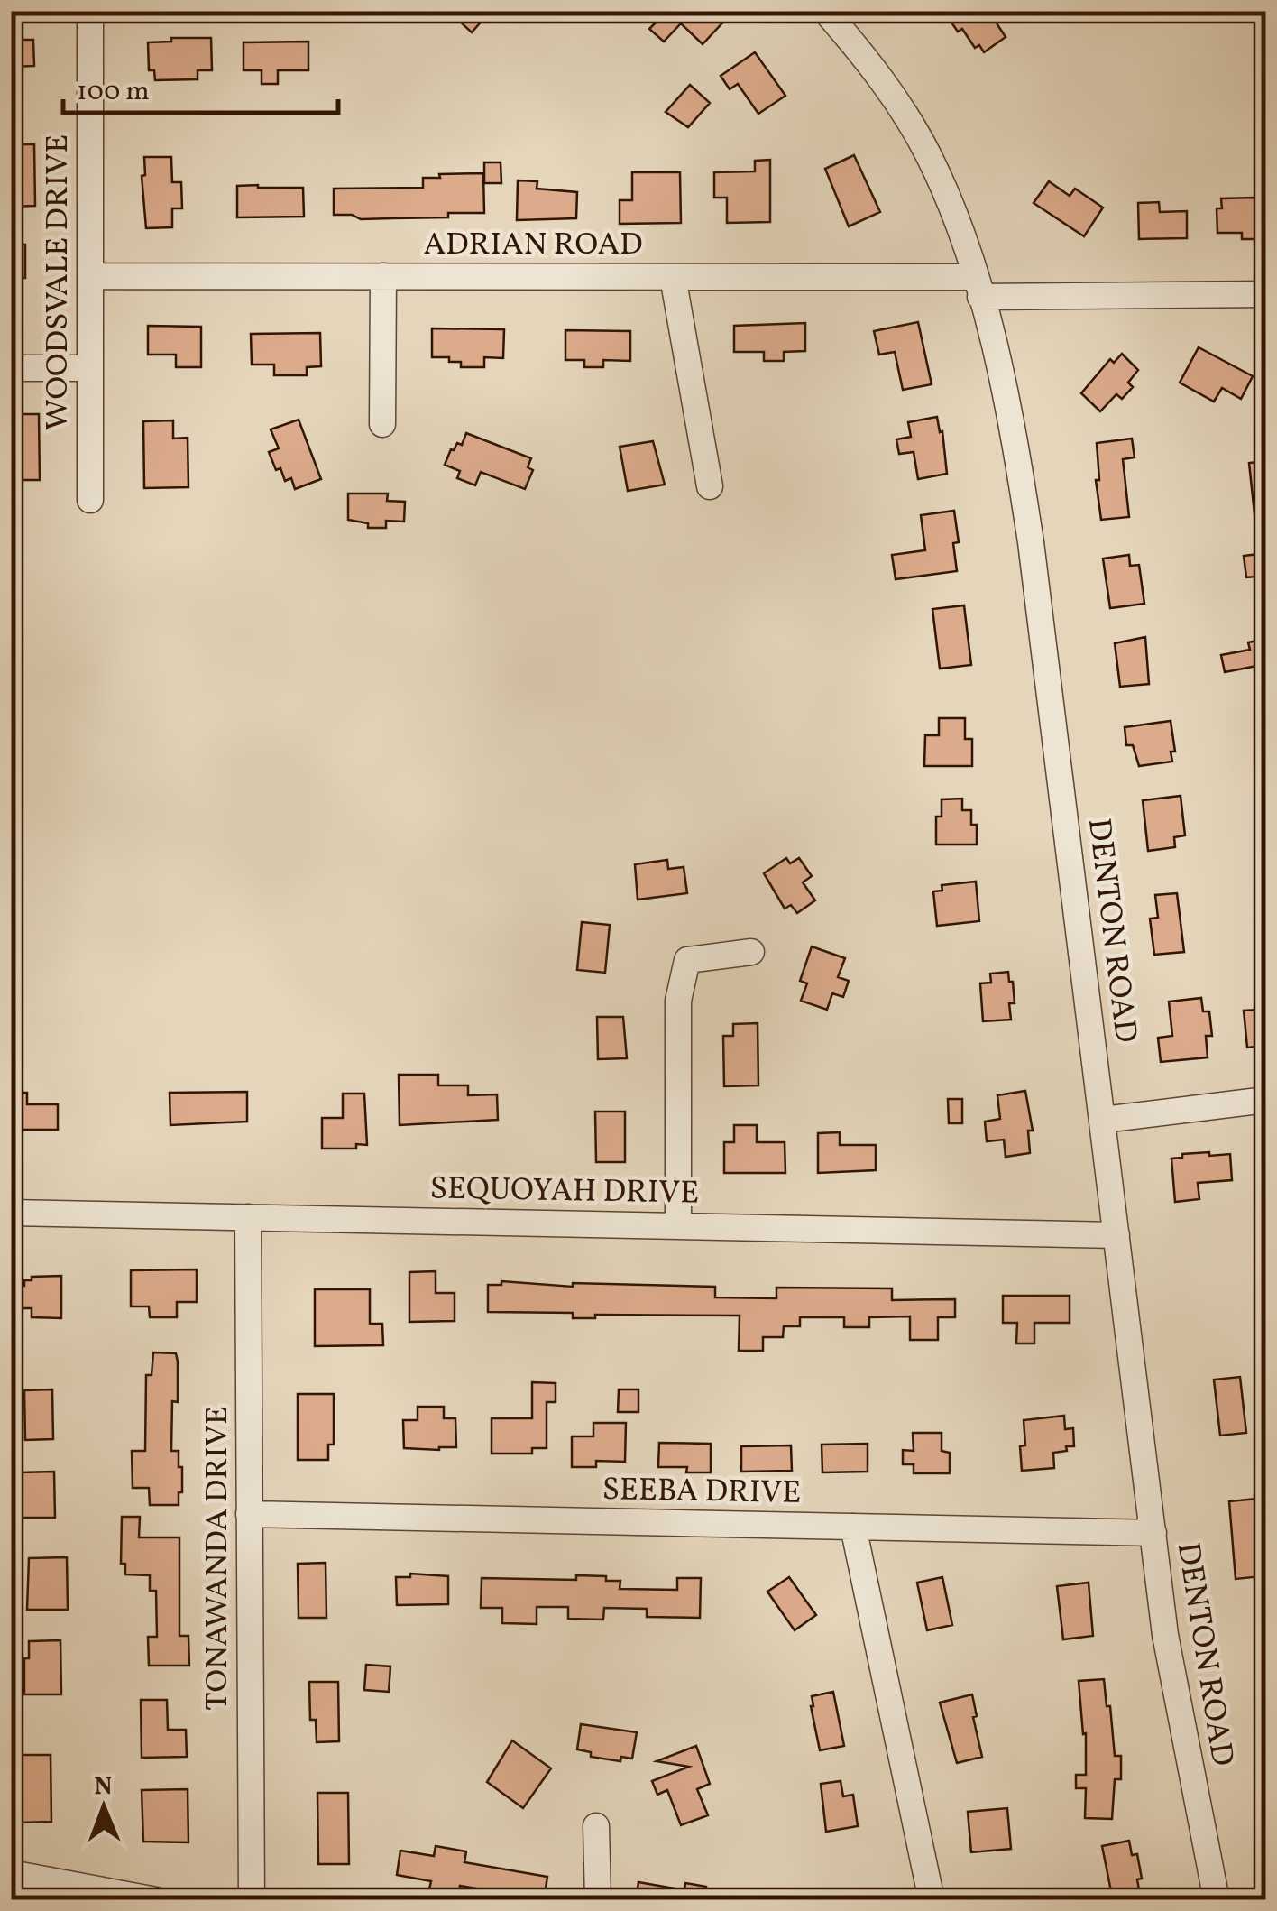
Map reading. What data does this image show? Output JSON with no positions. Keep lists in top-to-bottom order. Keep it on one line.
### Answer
{"streets":{"street":["ADRIAN ROAD","WOODSVALE DRIVE","DENTON ROAD","SEQUOYAH DRIVE","SEEBA DRIVE","TONAWANDA DRIVE"]},"crossings":[["ADRIAN ROAD","WOODSVALE DRIVE"],["ADRIAN ROAD","DENTON ROAD"],["DENTON ROAD","SEQUOYAH DRIVE"],["DENTON ROAD","SEEBA DRIVE"],["SEQUOYAH DRIVE","TONAWANDA DRIVE"],["SEEBA DRIVE","TONAWANDA DRIVE"]],"scale_bar":"100 m","north":"top"}
